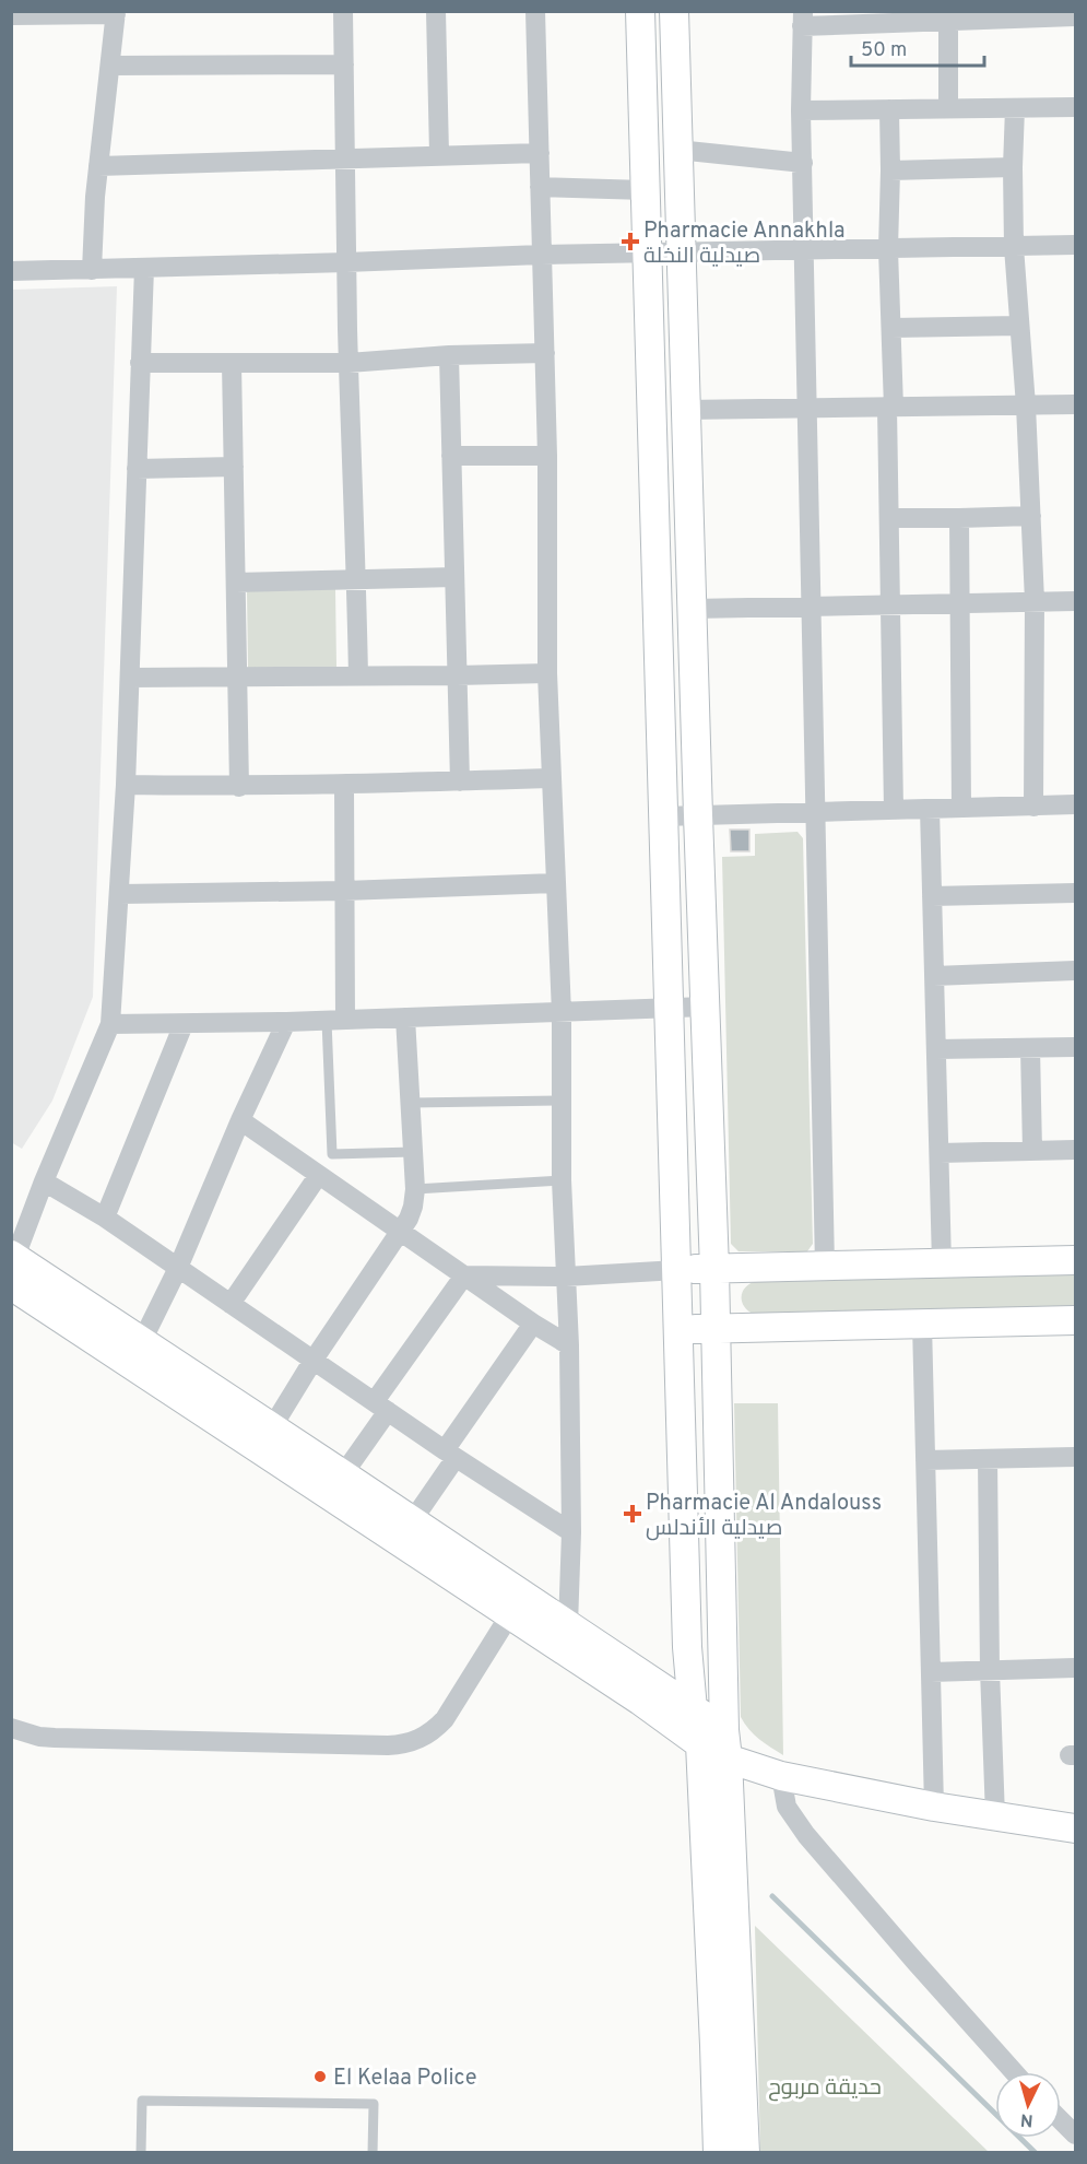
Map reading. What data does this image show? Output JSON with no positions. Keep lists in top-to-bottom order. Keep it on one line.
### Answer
{"parks":["حديقة مربوح"],"places":{"health":["Pharmacie Annakhla صيدلية النخلة","Pharmacie Al Andalouss صيدلية الأندلس"],"other":["El Kelaa Police"]},"scale_bar":"50 m","north":"bottom"}
